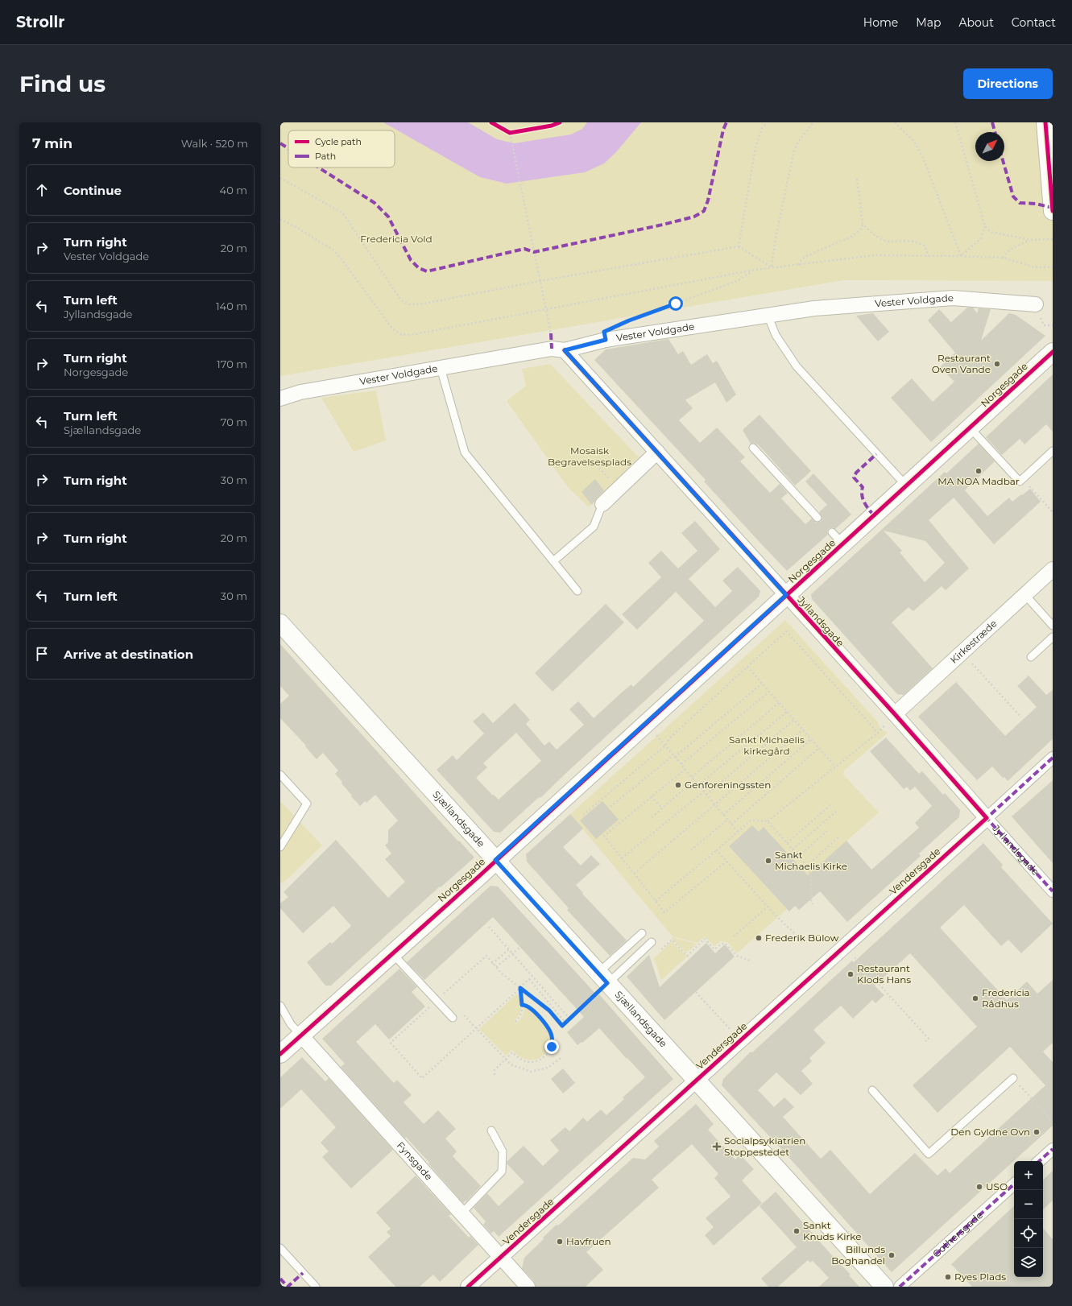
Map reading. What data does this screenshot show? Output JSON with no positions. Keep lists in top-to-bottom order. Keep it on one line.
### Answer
{"streets":{"street":["Vester Voldgade","Norgesgade","Jyllandsgade","Kirkestræde","Sjællandsgade","Vendersgade","Fynsgade","Gothersgade"]},"crossings":[["Vester Voldgade","Jyllandsgade"],["Norgesgade","Jyllandsgade"],["Norgesgade","Sjællandsgade"],["Norgesgade","Fynsgade"],["Jyllandsgade","Kirkestræde"],["Jyllandsgade","Vendersgade"],["Sjællandsgade","Vendersgade"],["Vendersgade","Fynsgade"]],"parks":["Fredericia Vold","Mosaisk Begravelsesplads","Sankt Michaelis kirkegård"],"places":{"other":["Restaurant Oven Vande","MA NOA Madbar","Genforeningssten","Sankt Michaelis Kirke","Frederik Bülow","Restaurant Klods Hans","Fredericia Rådhus","Den Gyldne Ovn","USO","Sankt Knuds Kirke","Havfruen","Billunds Boghandel","Ryes Plads"],"health":["Socialpsykiatrien Stoppestedet"]},"legend":["Cycle path","Path"],"north":"top right","page":{"header":"Strollr","nav":["Home","Map","About","Contact"],"buttons":"Directions","title":"Find us","heading":["7 min","Walk · 520 m"],"list":[["Continue","40 m"],["Turn right","Vester Voldgade","20 m"],["Turn left","Jyllandsgade","140 m"],["Turn right","Norgesgade","170 m"],["Turn left","Sjællandsgade","70 m"],["Turn right","30 m"],["Turn right","20 m"],["Turn left","30 m"],"Arrive at destination"],"map_buttons":["+","−"]}}
